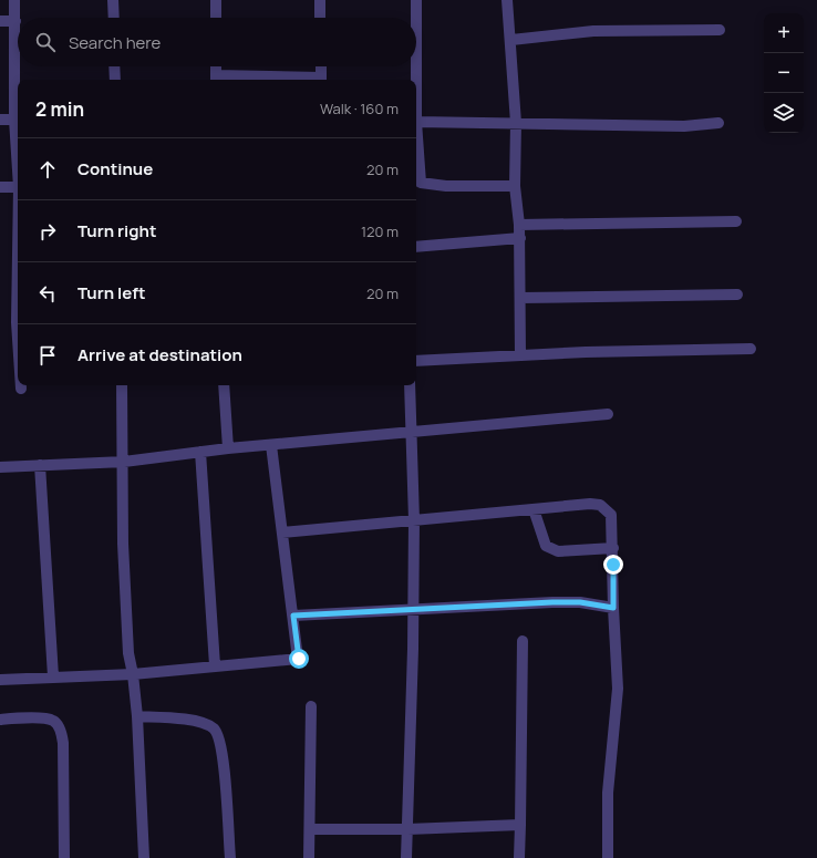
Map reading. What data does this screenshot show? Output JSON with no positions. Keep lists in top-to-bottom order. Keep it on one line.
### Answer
{"page":{"map_buttons":["+","−"],"search":"Search here","heading":["2 min","Walk · 160 m"],"list":[["Continue","20 m"],["Turn right","120 m"],["Turn left","20 m"],"Arrive at destination"]}}
